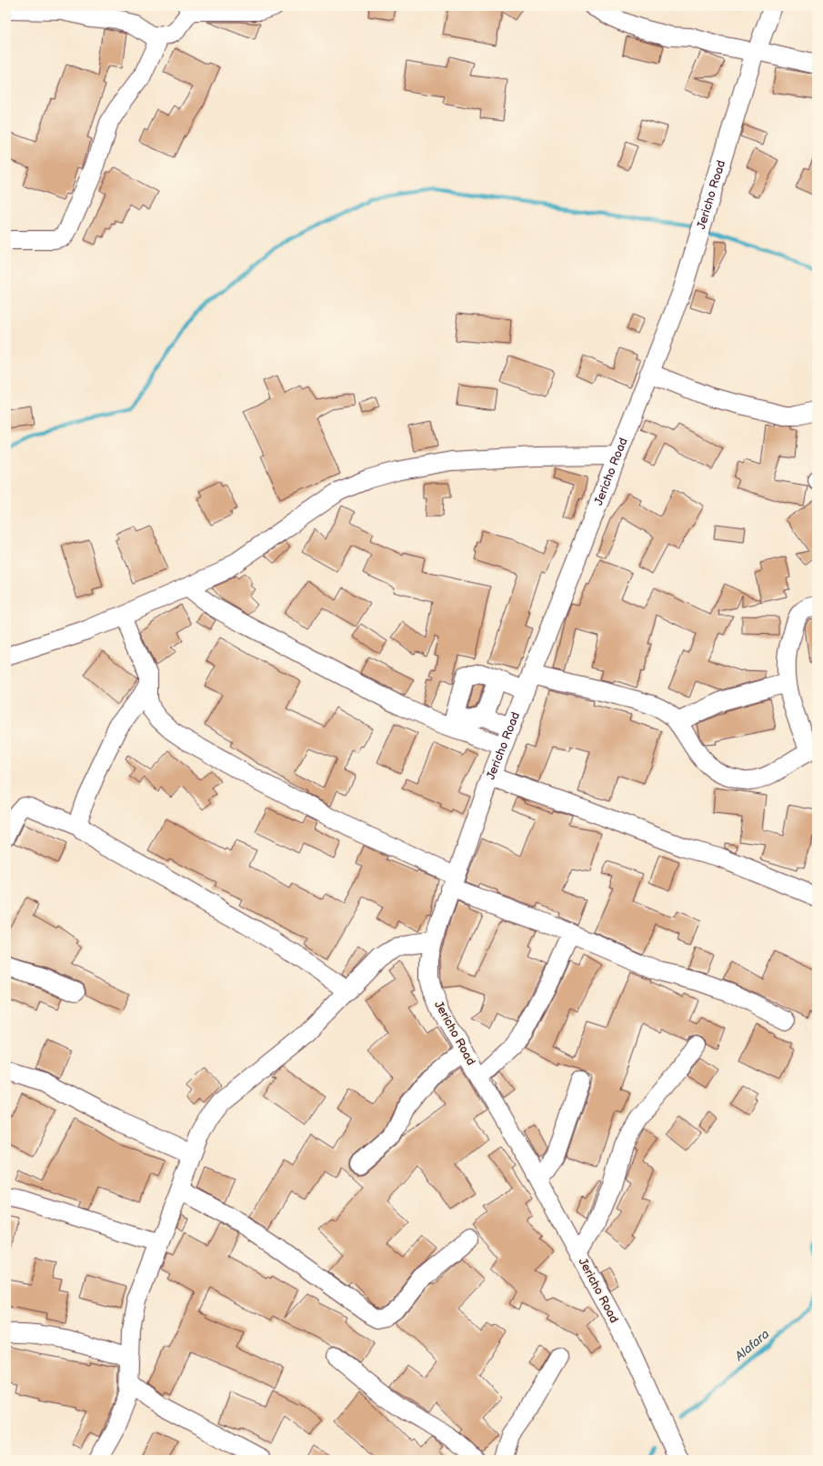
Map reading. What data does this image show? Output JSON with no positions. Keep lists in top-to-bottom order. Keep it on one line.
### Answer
{"streets":{"street":["Jericho Road"]},"water":["Alafara"]}
